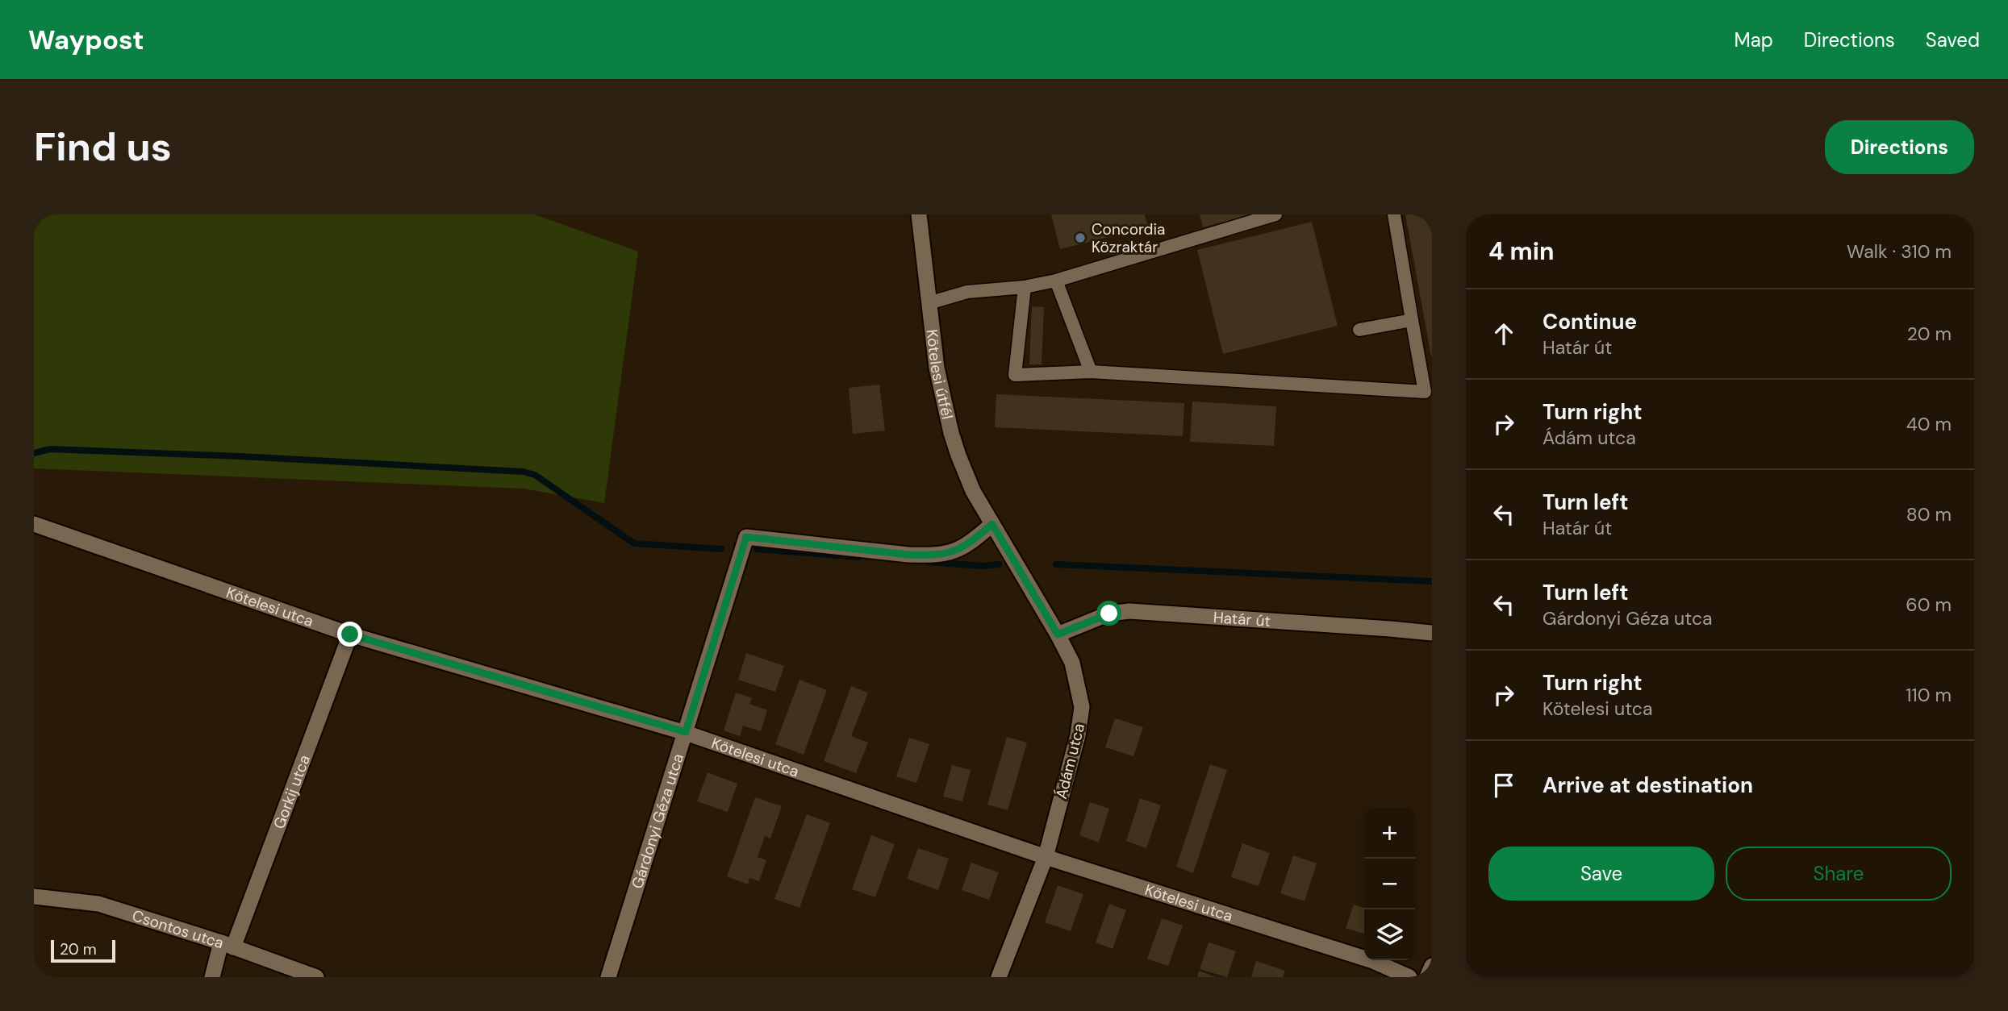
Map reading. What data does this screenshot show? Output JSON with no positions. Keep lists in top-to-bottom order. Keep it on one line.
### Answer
{"streets":{"street":["Kötelesi útfél","Kötelesi utca","Határ út","Ádám utca","Gorkij utca","Gárdonyi Géza utca","Csontos utca"]},"crossings":[["Kötelesi útfél","Ádám utca"],["Kötelesi útfél","Gárdonyi Géza utca"],["Kötelesi utca","Ádám utca"],["Kötelesi utca","Gorkij utca"],["Kötelesi utca","Gárdonyi Géza utca"],["Határ út","Ádám utca"],["Ádám utca","Gárdonyi Géza utca"],["Gorkij utca","Csontos utca"]],"places":["Concordia Közraktár"],"scale_bar":"20 m","page":{"header":"Waypost","nav":["Map","Directions","Saved"],"buttons":["Directions",["Save","Share"]],"title":"Find us","heading":["4 min","Walk · 310 m"],"list":[["Continue","Határ út","20 m"],["Turn right","Ádám utca","40 m"],["Turn left","Határ út","80 m"],["Turn left","Gárdonyi Géza utca","60 m"],["Turn right","Kötelesi utca","110 m"],"Arrive at destination"],"map_buttons":["+","−"],"scale":"20 m"}}
